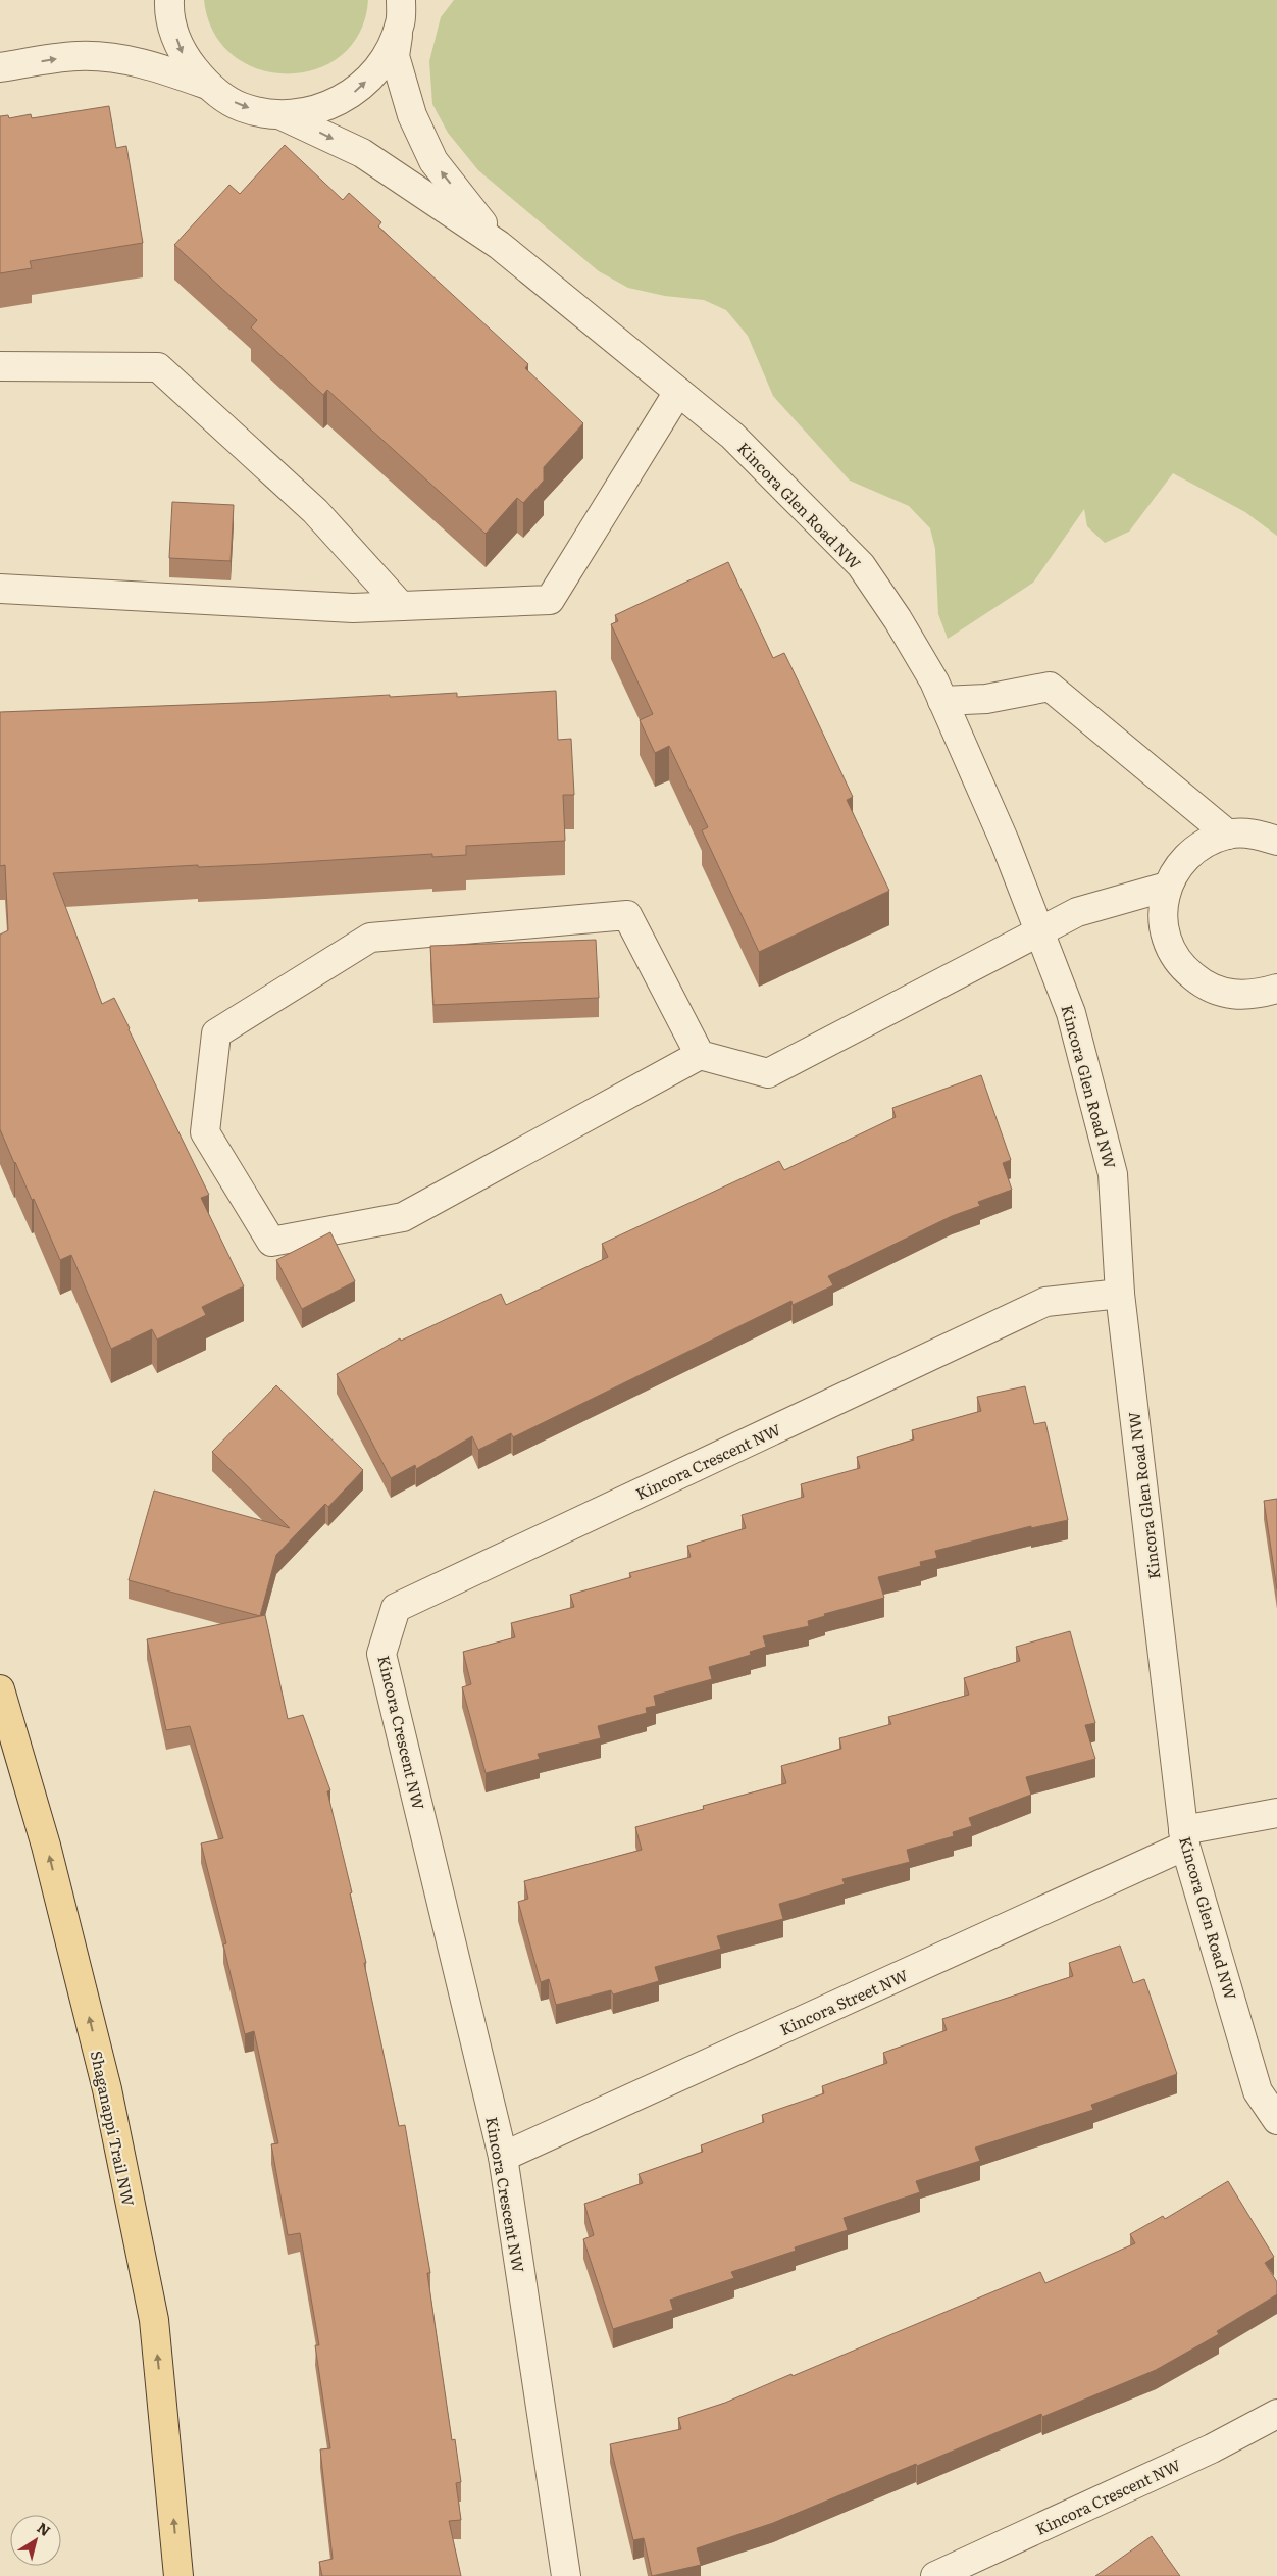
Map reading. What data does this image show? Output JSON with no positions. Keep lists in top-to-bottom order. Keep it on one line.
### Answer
{"streets":{"main road":["Shaganappi Trail NW"],"street":["Kincora Glen Road NW","Kincora Crescent NW","Kincora Street NW"]},"crossings":[["Kincora Glen Road NW","Kincora Crescent NW"],["Kincora Glen Road NW","Kincora Street NW"],["Kincora Crescent NW","Kincora Street NW"]],"one_way":["Shaganappi Trail NW"],"north":"top right"}
